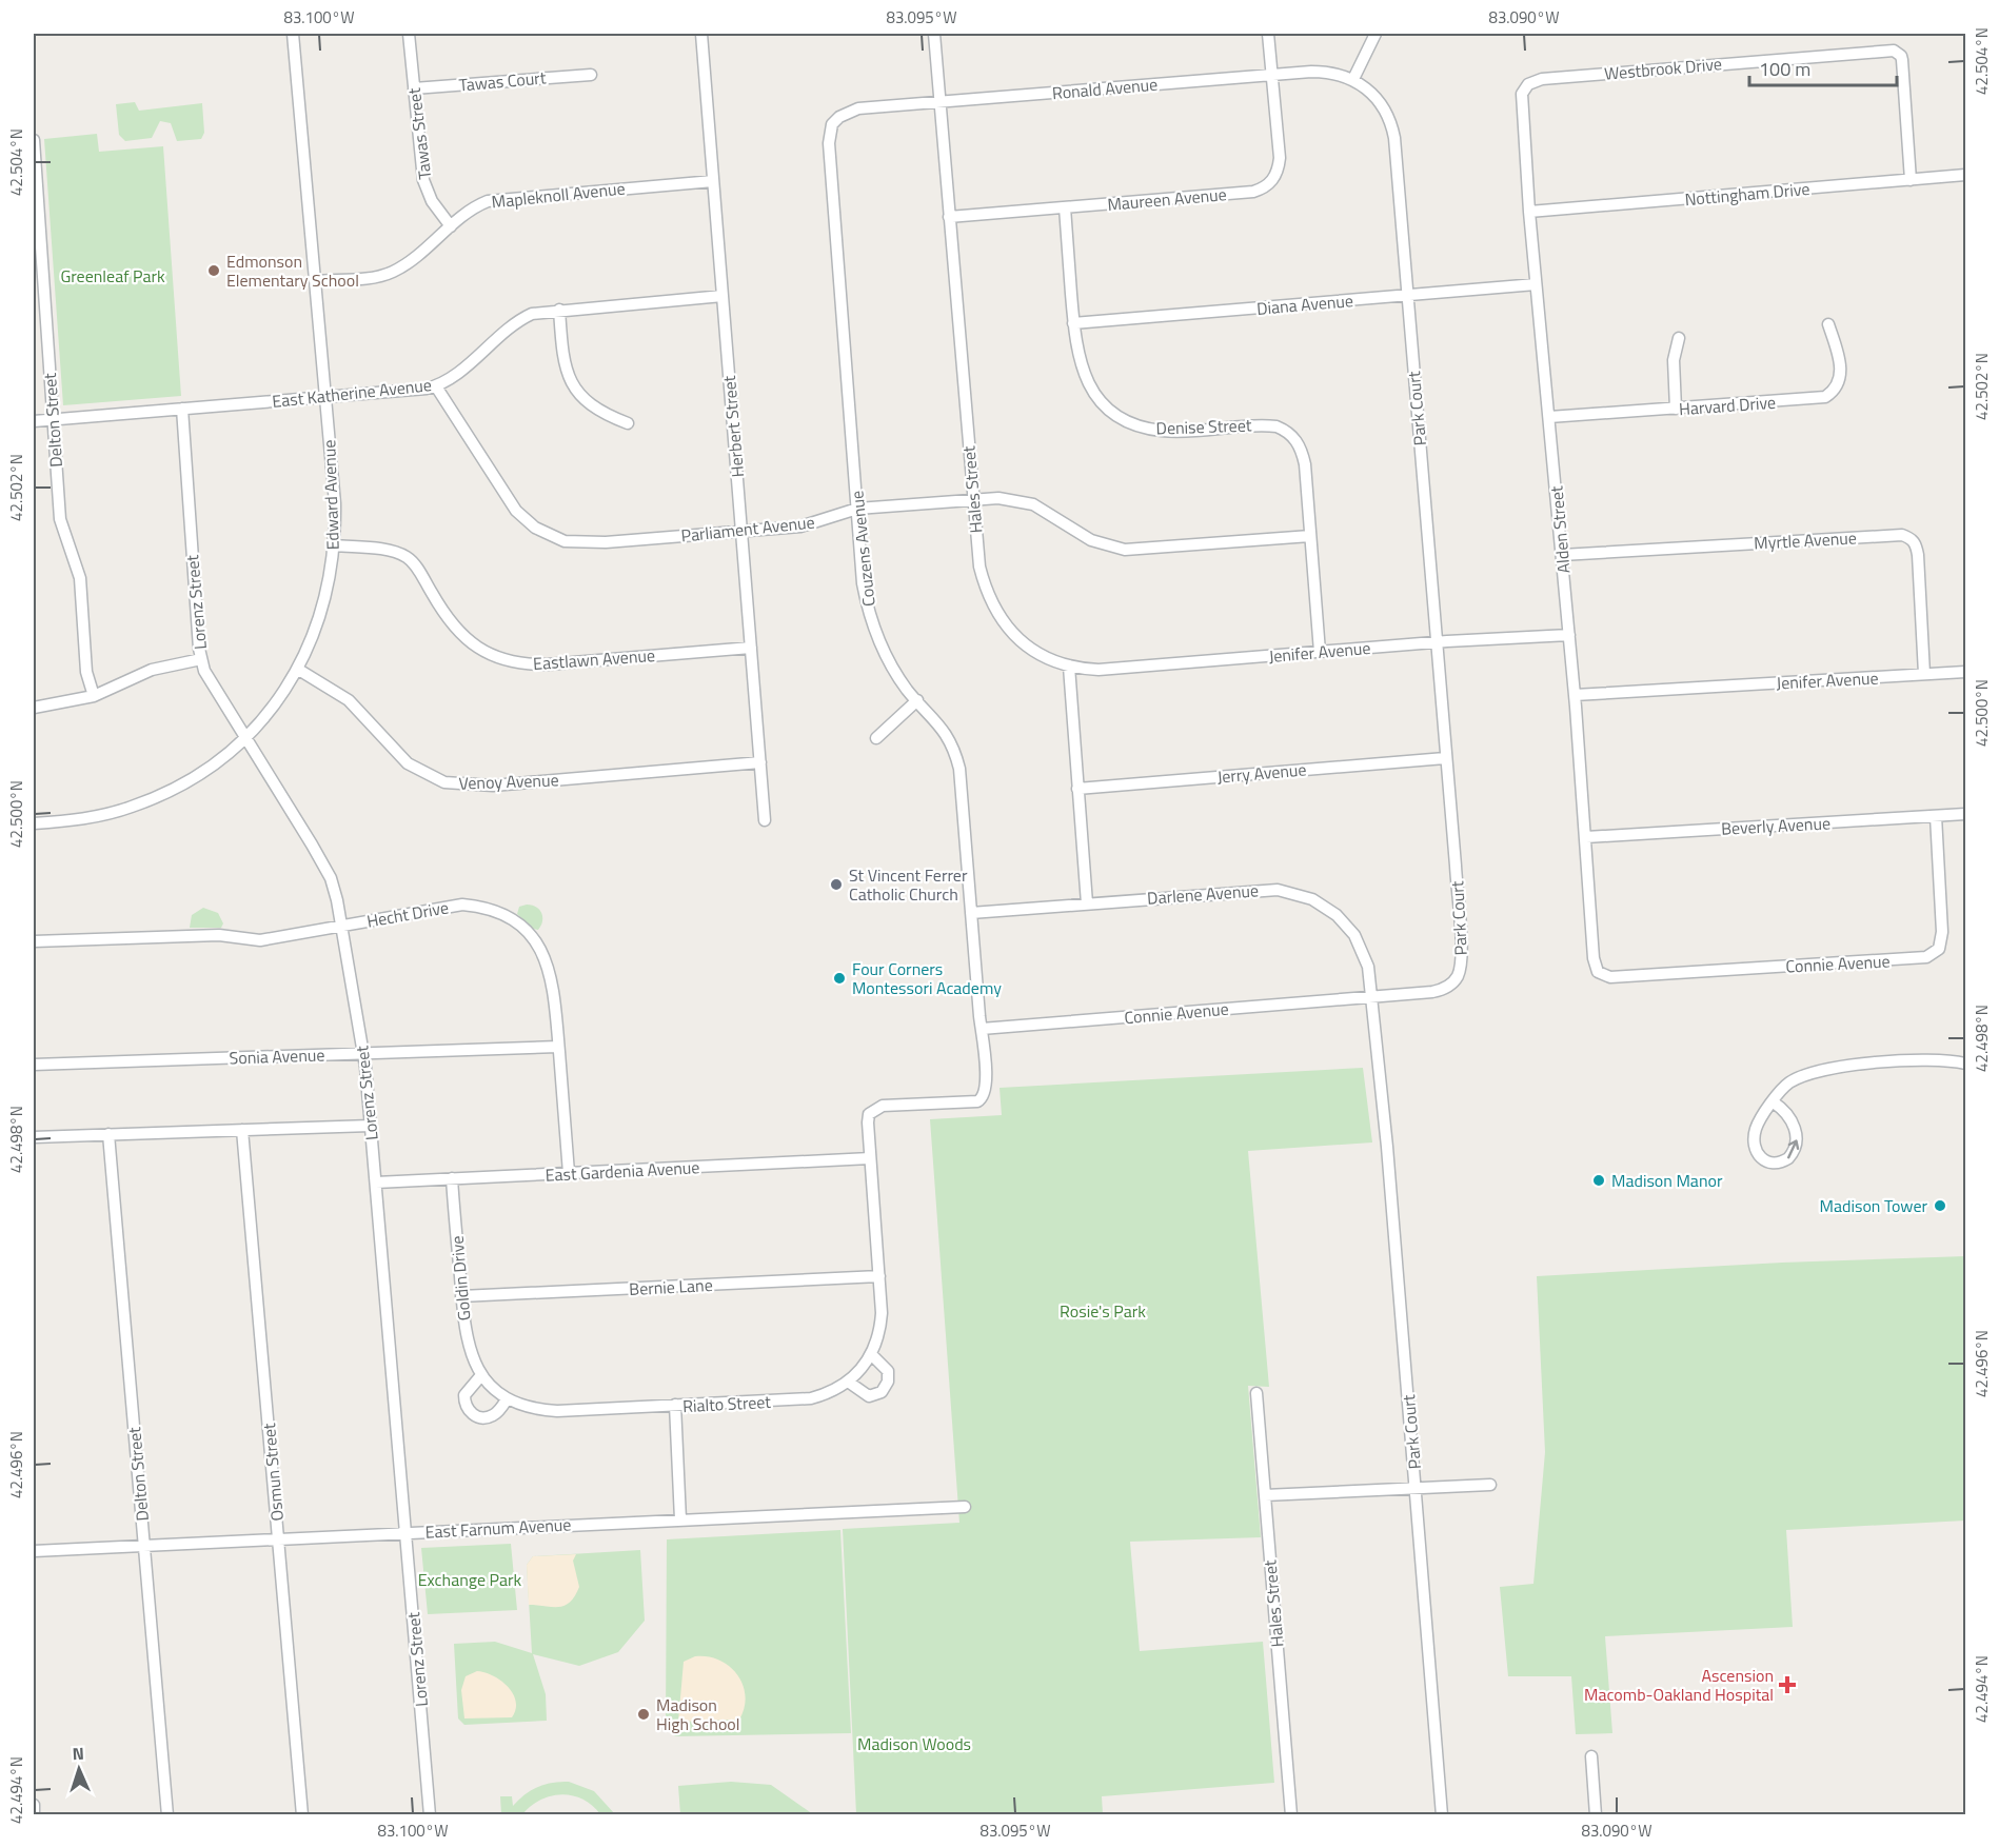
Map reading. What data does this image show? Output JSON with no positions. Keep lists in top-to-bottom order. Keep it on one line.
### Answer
{"streets":{"street":["Westbrook Drive","Tawas Court","Ronald Avenue","Tawas Street","Nottingham Drive","Mapleknoll Avenue","Maureen Avenue","Diana Avenue","East Katherine Avenue","Harvard Drive","Park Court","Delton Street","Herbert Street","Denise Street","Hales Street","Edward Avenue","Parliament Avenue","Alden Street","Myrtle Avenue","Couzens Avenue","Lorenz Street","Jenifer Avenue","Eastlawn Avenue","Jerry Avenue","Venoy Avenue","Beverly Avenue","Darlene Avenue","Hecht Drive","Connie Avenue","Sonia Avenue","East Gardenia Avenue","Goldin Drive","Bernie Lane","Rialto Street","Osmun Street","East Farnum Avenue"]},"crossings":[["Westbrook Drive","Nottingham Drive"],["Westbrook Drive","Alden Street"],["Tawas Court","Tawas Street"],["Ronald Avenue","Maureen Avenue"],["Ronald Avenue","Park Court"],["Ronald Avenue","Hales Street"],["Ronald Avenue","Couzens Avenue"],["Tawas Street","Mapleknoll Avenue"],["Nottingham Drive","Alden Street"],["Mapleknoll Avenue","Herbert Street"],["Mapleknoll Avenue","Edward Avenue"],["Maureen Avenue","Park Court"],["Maureen Avenue","Denise Street"],["Maureen Avenue","Hales Street"],["Diana Avenue","Park Court"],["Diana Avenue","Denise Street"],["Diana Avenue","Alden Street"],["East Katherine Avenue","Delton Street"],["East Katherine Avenue","Herbert Street"],["East Katherine Avenue","Edward Avenue"],["East Katherine Avenue","Parliament Avenue"],["East Katherine Avenue","Lorenz Street"],["Harvard Drive","Alden Street"],["Park Court","Jenifer Avenue"],["Park Court","Jerry Avenue"],["Park Court","Darlene Avenue"],["Park Court","Connie Avenue"],["Delton Street","East Farnum Avenue"],["Herbert Street","Parliament Avenue"],["Herbert Street","Eastlawn Avenue"],["Herbert Street","Venoy Avenue"],["Denise Street","Parliament Avenue"],["Denise Street","Jenifer Avenue"],["Hales Street","Parliament Avenue"],["Hales Street","Couzens Avenue"],["Hales Street","Jenifer Avenue"],["Edward Avenue","Lorenz Street"],["Edward Avenue","Eastlawn Avenue"],["Edward Avenue","Venoy Avenue"],["Parliament Avenue","Couzens Avenue"],["Alden Street","Myrtle Avenue"],["Alden Street","Jenifer Avenue"],["Alden Street","Beverly Avenue"],["Alden Street","Connie Avenue"],["Myrtle Avenue","Jenifer Avenue"],["Couzens Avenue","Darlene Avenue"],["Couzens Avenue","Connie Avenue"],["Couzens Avenue","Rialto Street"],["Lorenz Street","Hecht Drive"],["Lorenz Street","Sonia Avenue"],["Lorenz Street","East Gardenia Avenue"],["Lorenz Street","East Farnum Avenue"],["Beverly Avenue","Connie Avenue"],["Darlene Avenue","Connie Avenue"],["Hecht Drive","Sonia Avenue"],["Hecht Drive","East Gardenia Avenue"],["East Gardenia Avenue","Goldin Drive"],["East Gardenia Avenue","Rialto Street"],["Goldin Drive","Bernie Lane"],["Goldin Drive","Rialto Street"],["Bernie Lane","Rialto Street"],["Rialto Street","East Farnum Avenue"],["Osmun Street","East Farnum Avenue"]],"parks":["Greenleaf Park","Rosie's Park","Exchange Park","Madison Woods"],"places":{"other":["Edmonson Elementary School","St Vincent Ferrer Catholic Church","Four Corners Montessori Academy","Madison Manor","Madison Tower","Madison High School"],"health":["Ascension Macomb-Oakland Hospital"]},"scale_bar":"100 m","north":"top","coordinates":["83.100°W","83.095°W","83.090°W","42.504°N","42.502°N","42.500°N","42.498°N","42.496°N","42.494°N"]}
